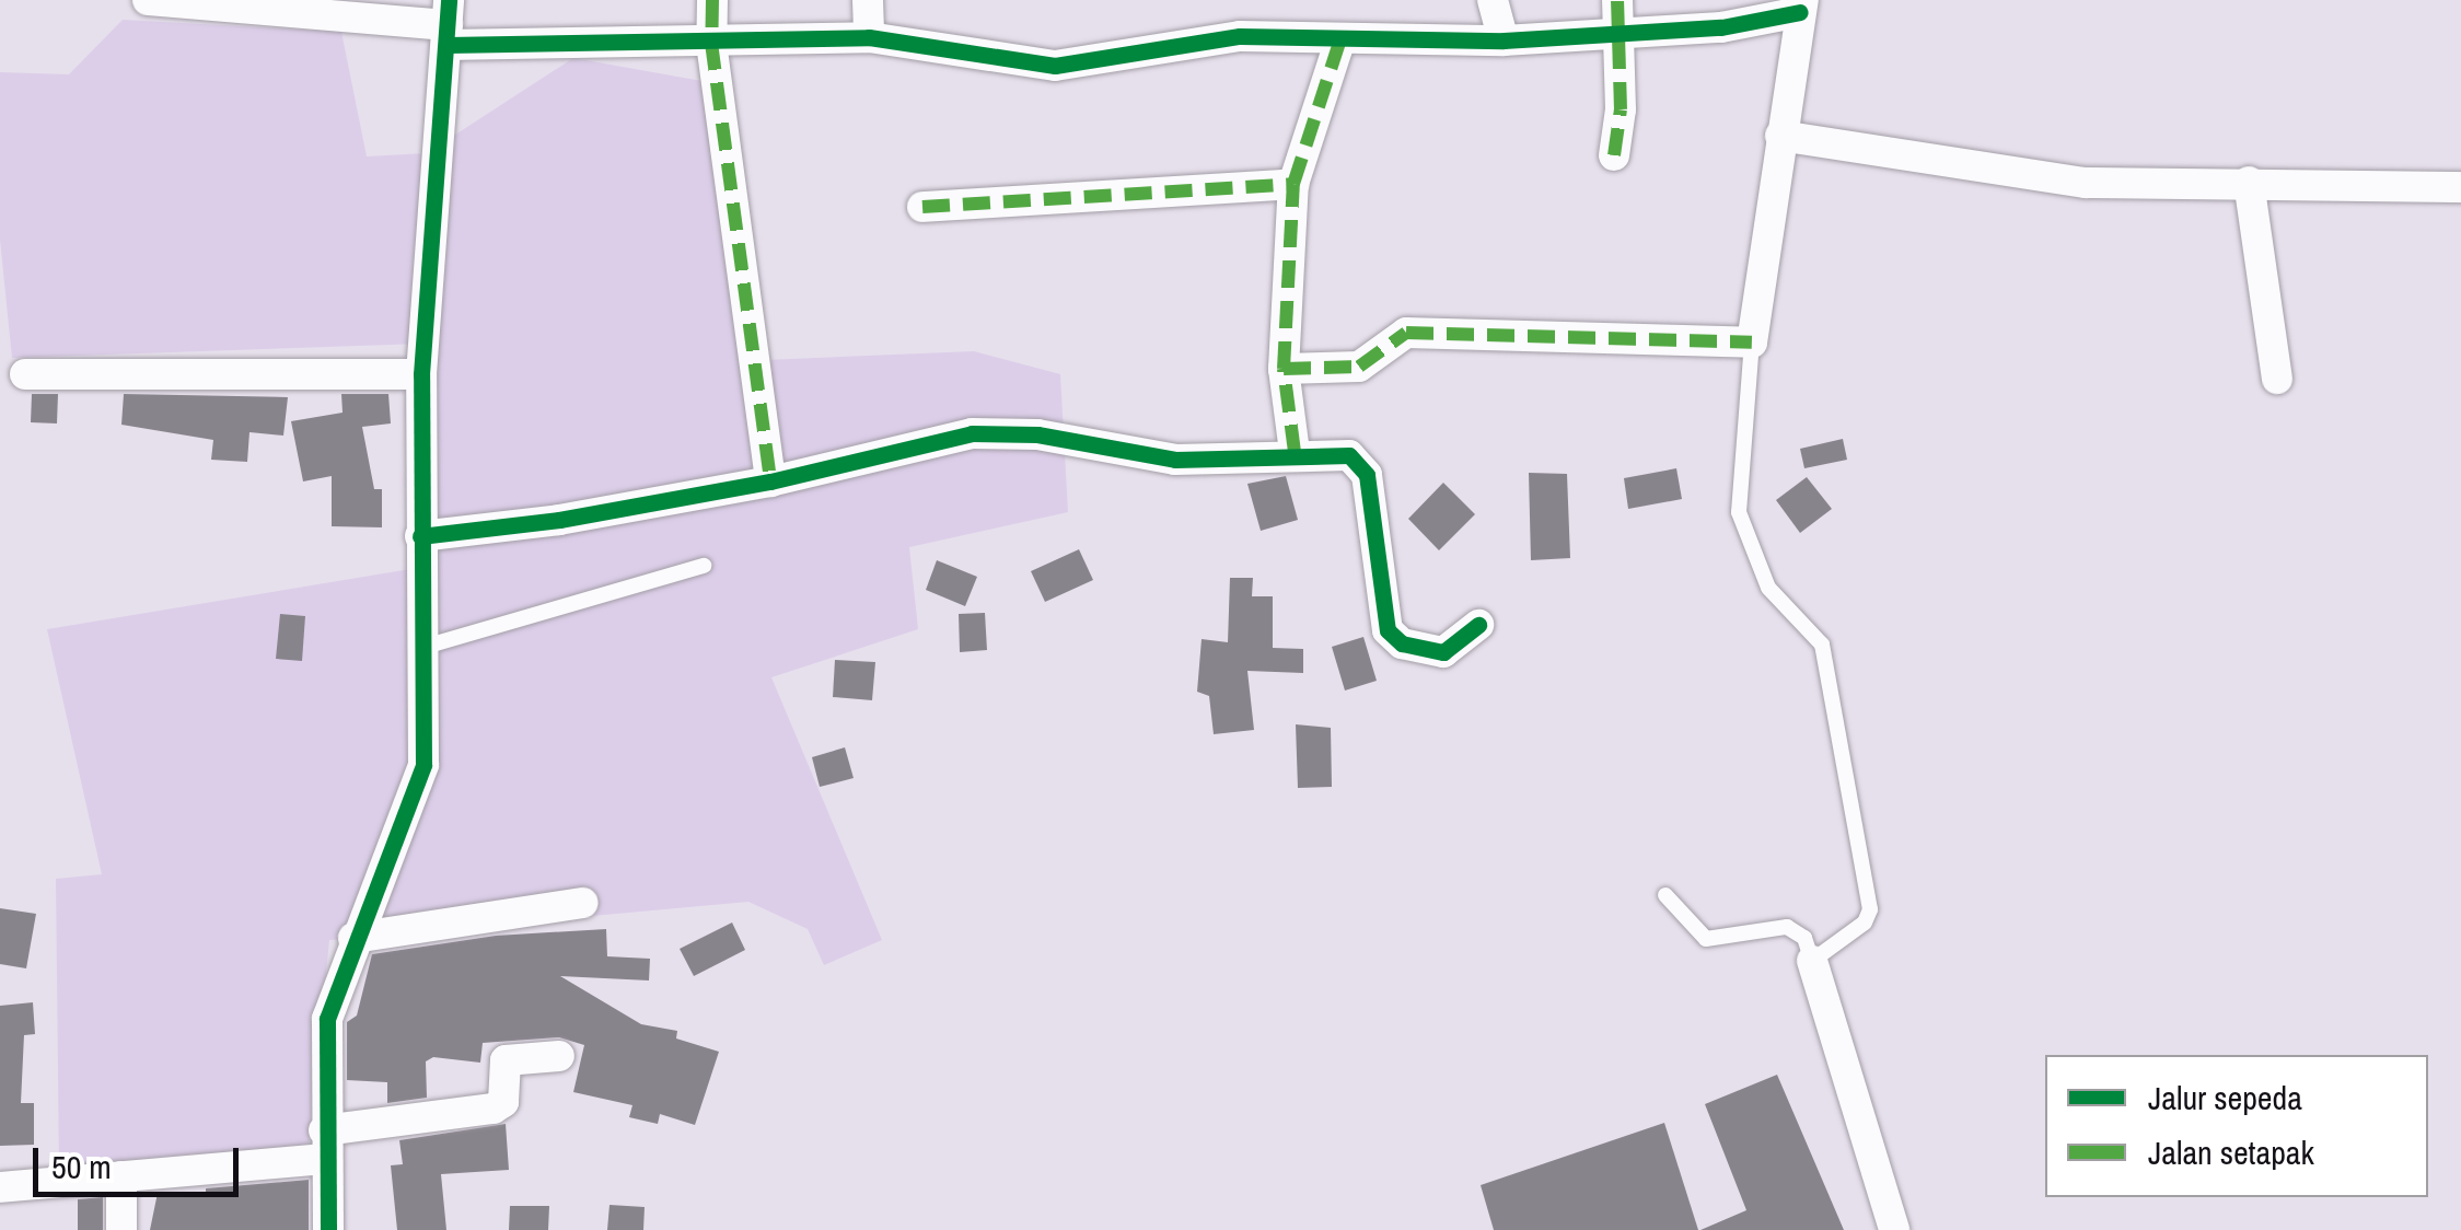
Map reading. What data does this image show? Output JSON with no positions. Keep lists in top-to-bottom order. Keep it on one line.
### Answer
{"legend":["Jalur sepeda","Jalan setapak"],"scale_bar":"50 m"}
